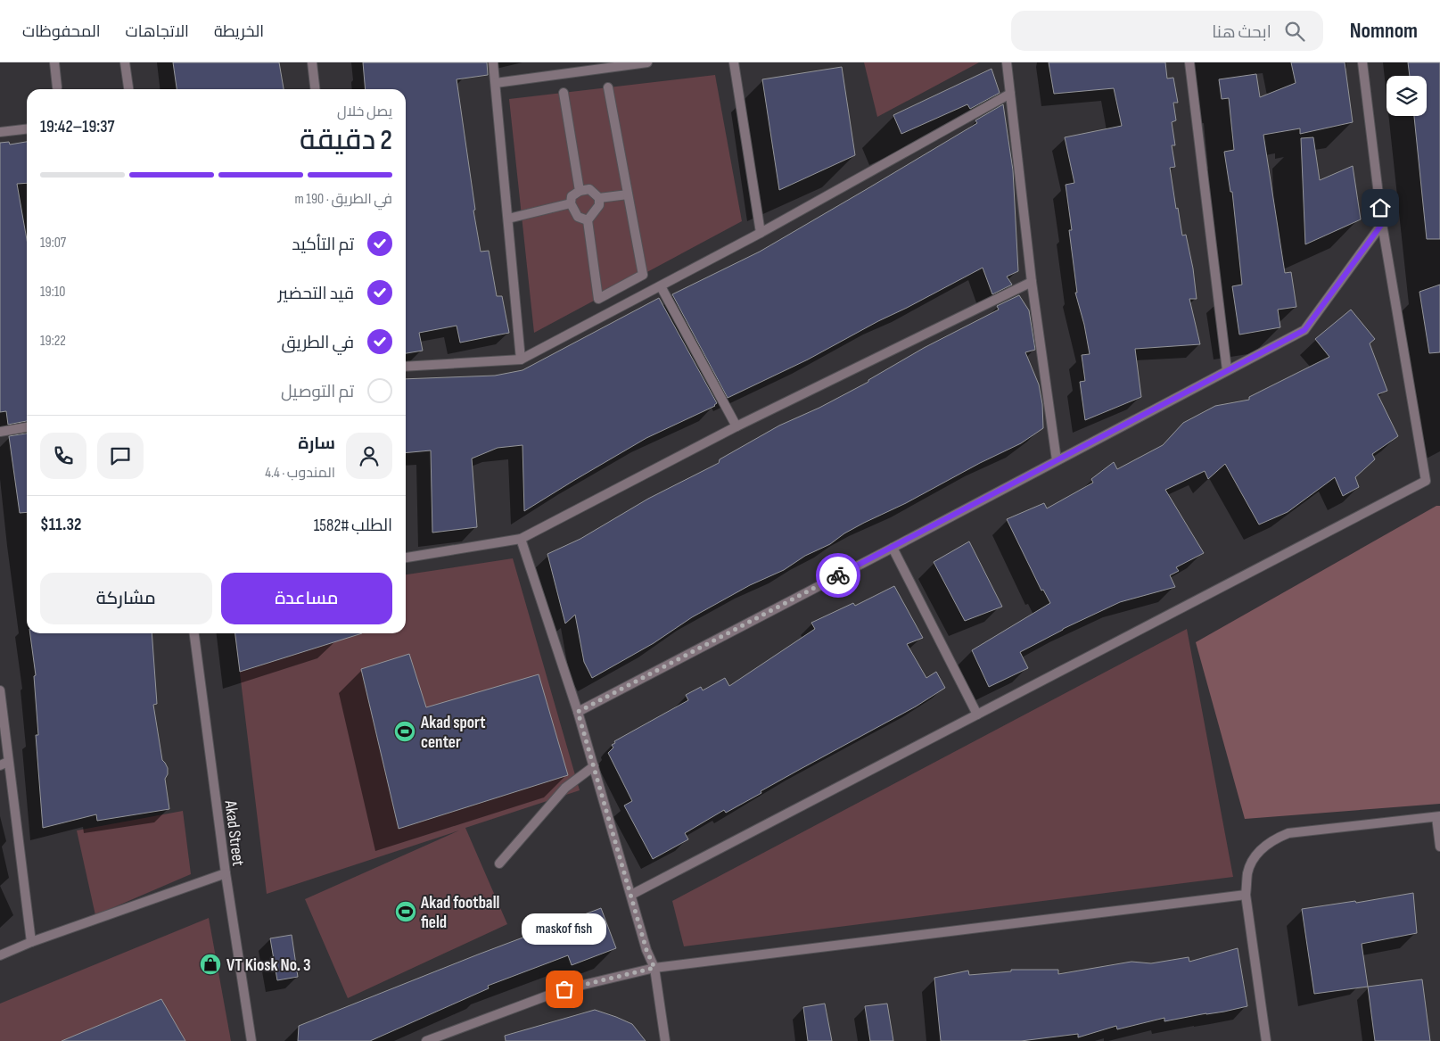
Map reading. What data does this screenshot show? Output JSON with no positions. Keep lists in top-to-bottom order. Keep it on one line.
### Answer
{"streets":{"street":["Akad Street"]},"places":{"sports":["Akad sport center","Akad football field"],"shop":["VT Kiosk No. 3"],"other":["maskof fish"]},"page":{"header":"Nomnom","search":"ابحث هنا","nav":["الخريطة","الاتجاهات","المحفوظات"],"heading":["2 دقيقة","يصل خلال","19:37–19:42"],"panel":["سارة","المندوب · 4.4","الطلب #1582","$11.32"],"bar":"في الطريق · 190 m","list":[["تم التأكيد","19:07"],["قيد التحضير","19:10"],["في الطريق","19:22"],"تم التوصيل"],"buttons":["مساعدة","مشاركة"],"bubble":"maskof fish"}}
